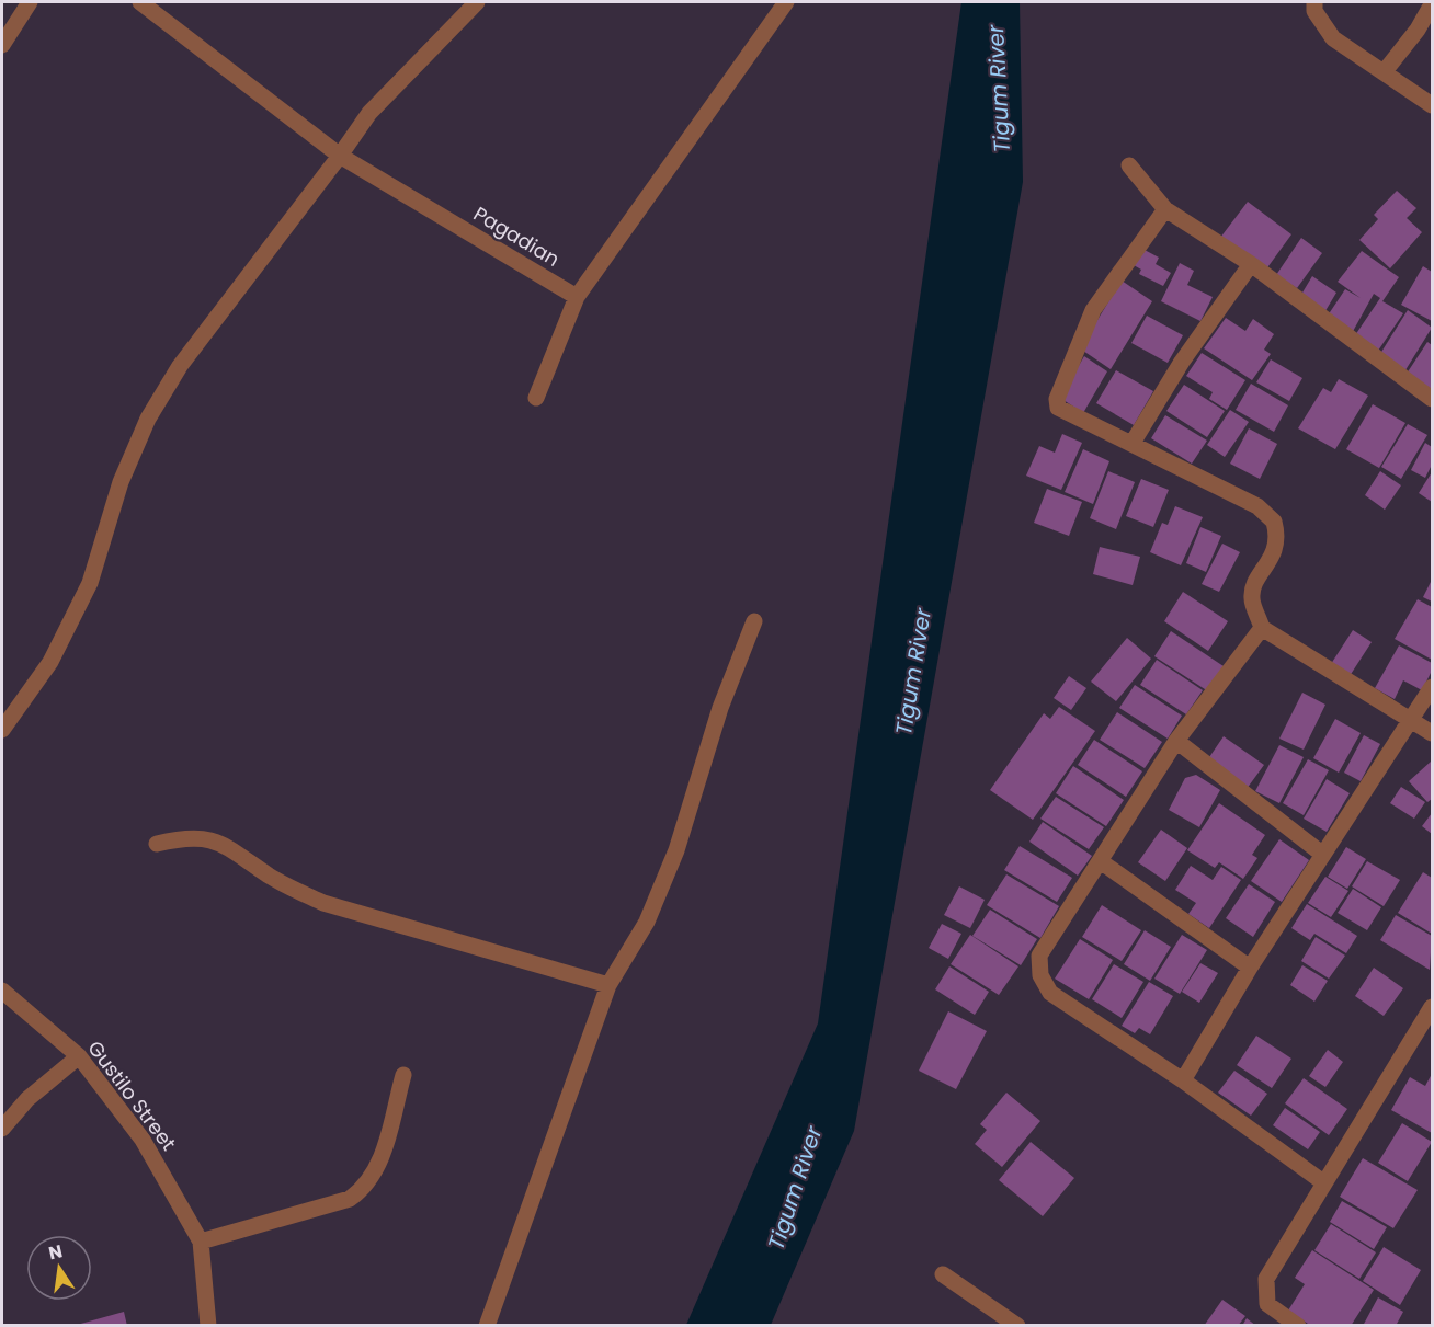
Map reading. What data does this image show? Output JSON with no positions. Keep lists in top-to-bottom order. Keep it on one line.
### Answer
{"streets":{"street":["Pagadian","Gustilo Street"]},"water":["Tigum River"],"north":"top"}
